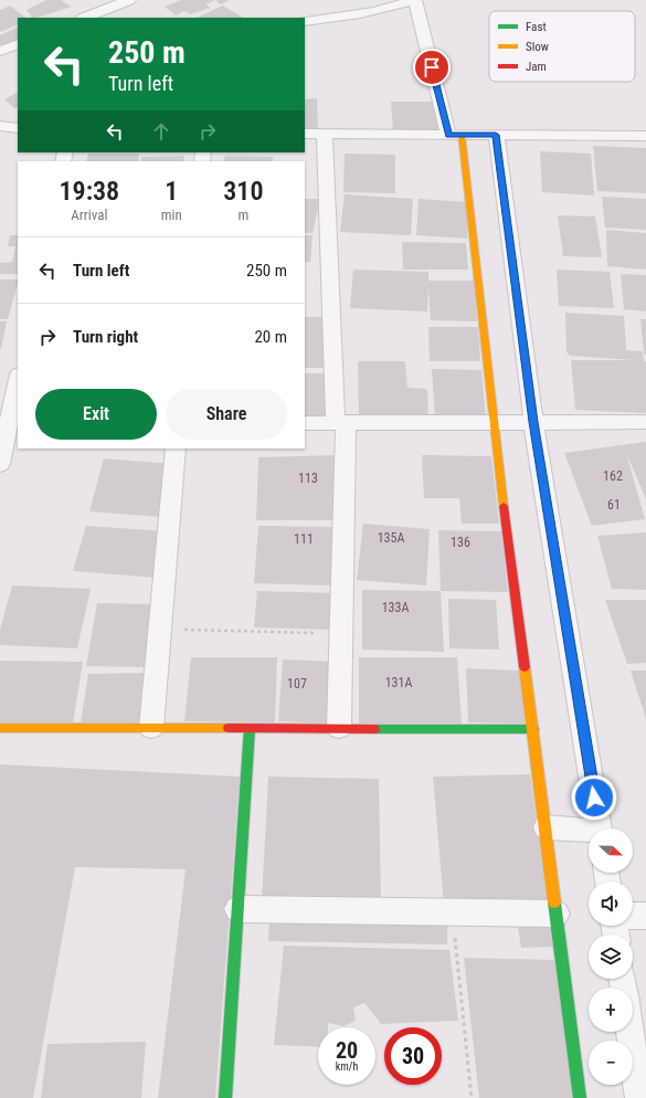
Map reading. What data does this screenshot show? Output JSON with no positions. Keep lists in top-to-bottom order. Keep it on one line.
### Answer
{"house_numbers":["162","113","61","135A","111","136","133A","131A","107"],"legend":["Fast","Slow","Jam"],"north":"right","page":{"turn":["250 m","Turn left"],"eta":["19:38","Arrival","1","min","310","m"],"list":[{"name":"Turn left","value":"250 m"},{"name":"Turn right","value":"20 m"}],"buttons":["Exit","Share"],"map_buttons":["+","−"],"speed":"20 km/h","limit":"30"}}
